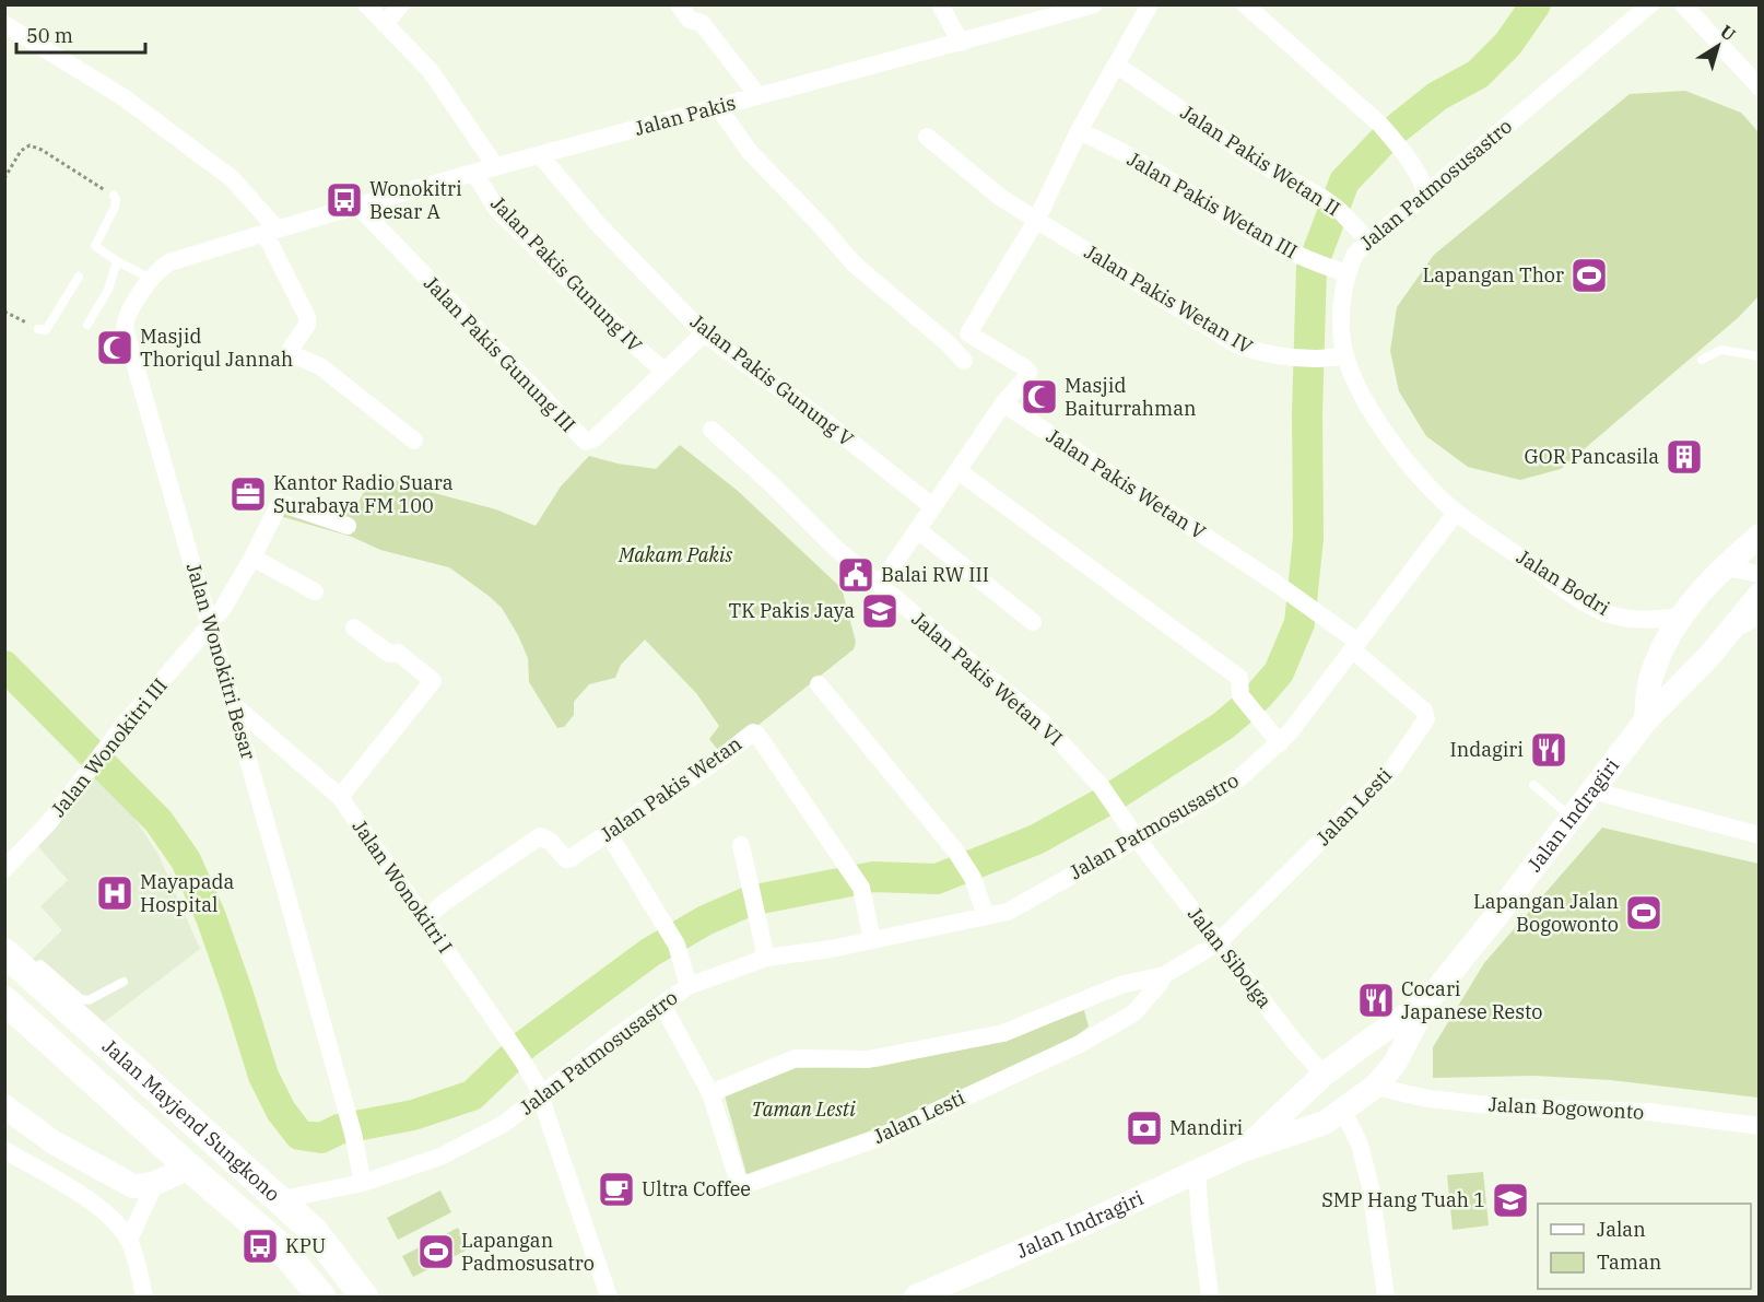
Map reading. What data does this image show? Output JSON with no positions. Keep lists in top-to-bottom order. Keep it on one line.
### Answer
{"streets":{"main road":["Jalan Mayjend Sungkono"],"street":["Jalan Pakis","Jalan Pakis Wetan II","Jalan Patmosusastro","Jalan Pakis Wetan III","Jalan Pakis Gunung IV","Jalan Pakis Wetan IV","Jalan Pakis Gunung III","Jalan Pakis Gunung V","Jalan Pakis Wetan V","Jalan Bodri","Jalan Wonokitri Besar","Jalan Pakis Wetan VI","Jalan Wonokitri III","Jalan Pakis Wetan","Jalan Lesti","Jalan Indragiri","Jalan Wonokitri I","Jalan Sibolga","Jalan Bogowonto"]},"crossings":[["Jalan Pakis","Jalan Pakis Gunung IV"],["Jalan Pakis","Jalan Pakis Gunung III"],["Jalan Pakis","Jalan Pakis Gunung V"],["Jalan Pakis","Jalan Wonokitri Besar"],["Jalan Pakis Wetan II","Jalan Patmosusastro"],["Jalan Patmosusastro","Jalan Pakis Wetan III"],["Jalan Patmosusastro","Jalan Pakis Wetan IV"],["Jalan Patmosusastro","Jalan Pakis Wetan V"],["Jalan Patmosusastro","Jalan Bodri"],["Jalan Patmosusastro","Jalan Wonokitri Besar"],["Jalan Patmosusastro","Jalan Pakis Wetan VI"],["Jalan Patmosusastro","Jalan Pakis Wetan"],["Jalan Patmosusastro","Jalan Lesti"],["Jalan Patmosusastro","Jalan Wonokitri I"],["Jalan Patmosusastro","Jalan Sibolga"],["Jalan Patmosusastro","Jalan Mayjend Sungkono"],["Jalan Pakis Gunung IV","Jalan Pakis Gunung III"],["Jalan Pakis Gunung III","Jalan Pakis Gunung V"],["Jalan Pakis Wetan V","Jalan Lesti"],["Jalan Wonokitri Besar","Jalan Wonokitri III"],["Jalan Wonokitri Besar","Jalan Wonokitri I"],["Jalan Pakis Wetan VI","Jalan Sibolga"],["Jalan Pakis Wetan","Jalan Wonokitri I"],["Jalan Lesti","Jalan Sibolga"],["Jalan Indragiri","Jalan Sibolga"],["Jalan Indragiri","Jalan Bogowonto"]],"parks":["Makam Pakis","Taman Lesti"],"places":{"bus stop":["Wonokitri Besar A","KPU"],"sports":["Lapangan Thor","Lapangan Jalan Bogowonto","Lapangan Padmosusatro"],"mosque":["Masjid Thoriqul Jannah","Masjid Baiturrahman"],"building":["GOR Pancasila"],"office":["Kantor Radio Suara Surabaya FM 100"],"public building":["Balai RW III"],"school or university":["TK Pakis Jaya","SMP Hang Tuah 1"],"restaurant":["Indagiri","Cocari Japanese Resto"],"hospital":["Mayapada Hospital"],"bank":["Mandiri"],"cafe":["Ultra Coffee"]},"legend":["Jalan","Taman"],"scale_bar":"50 m","north":"top right"}
